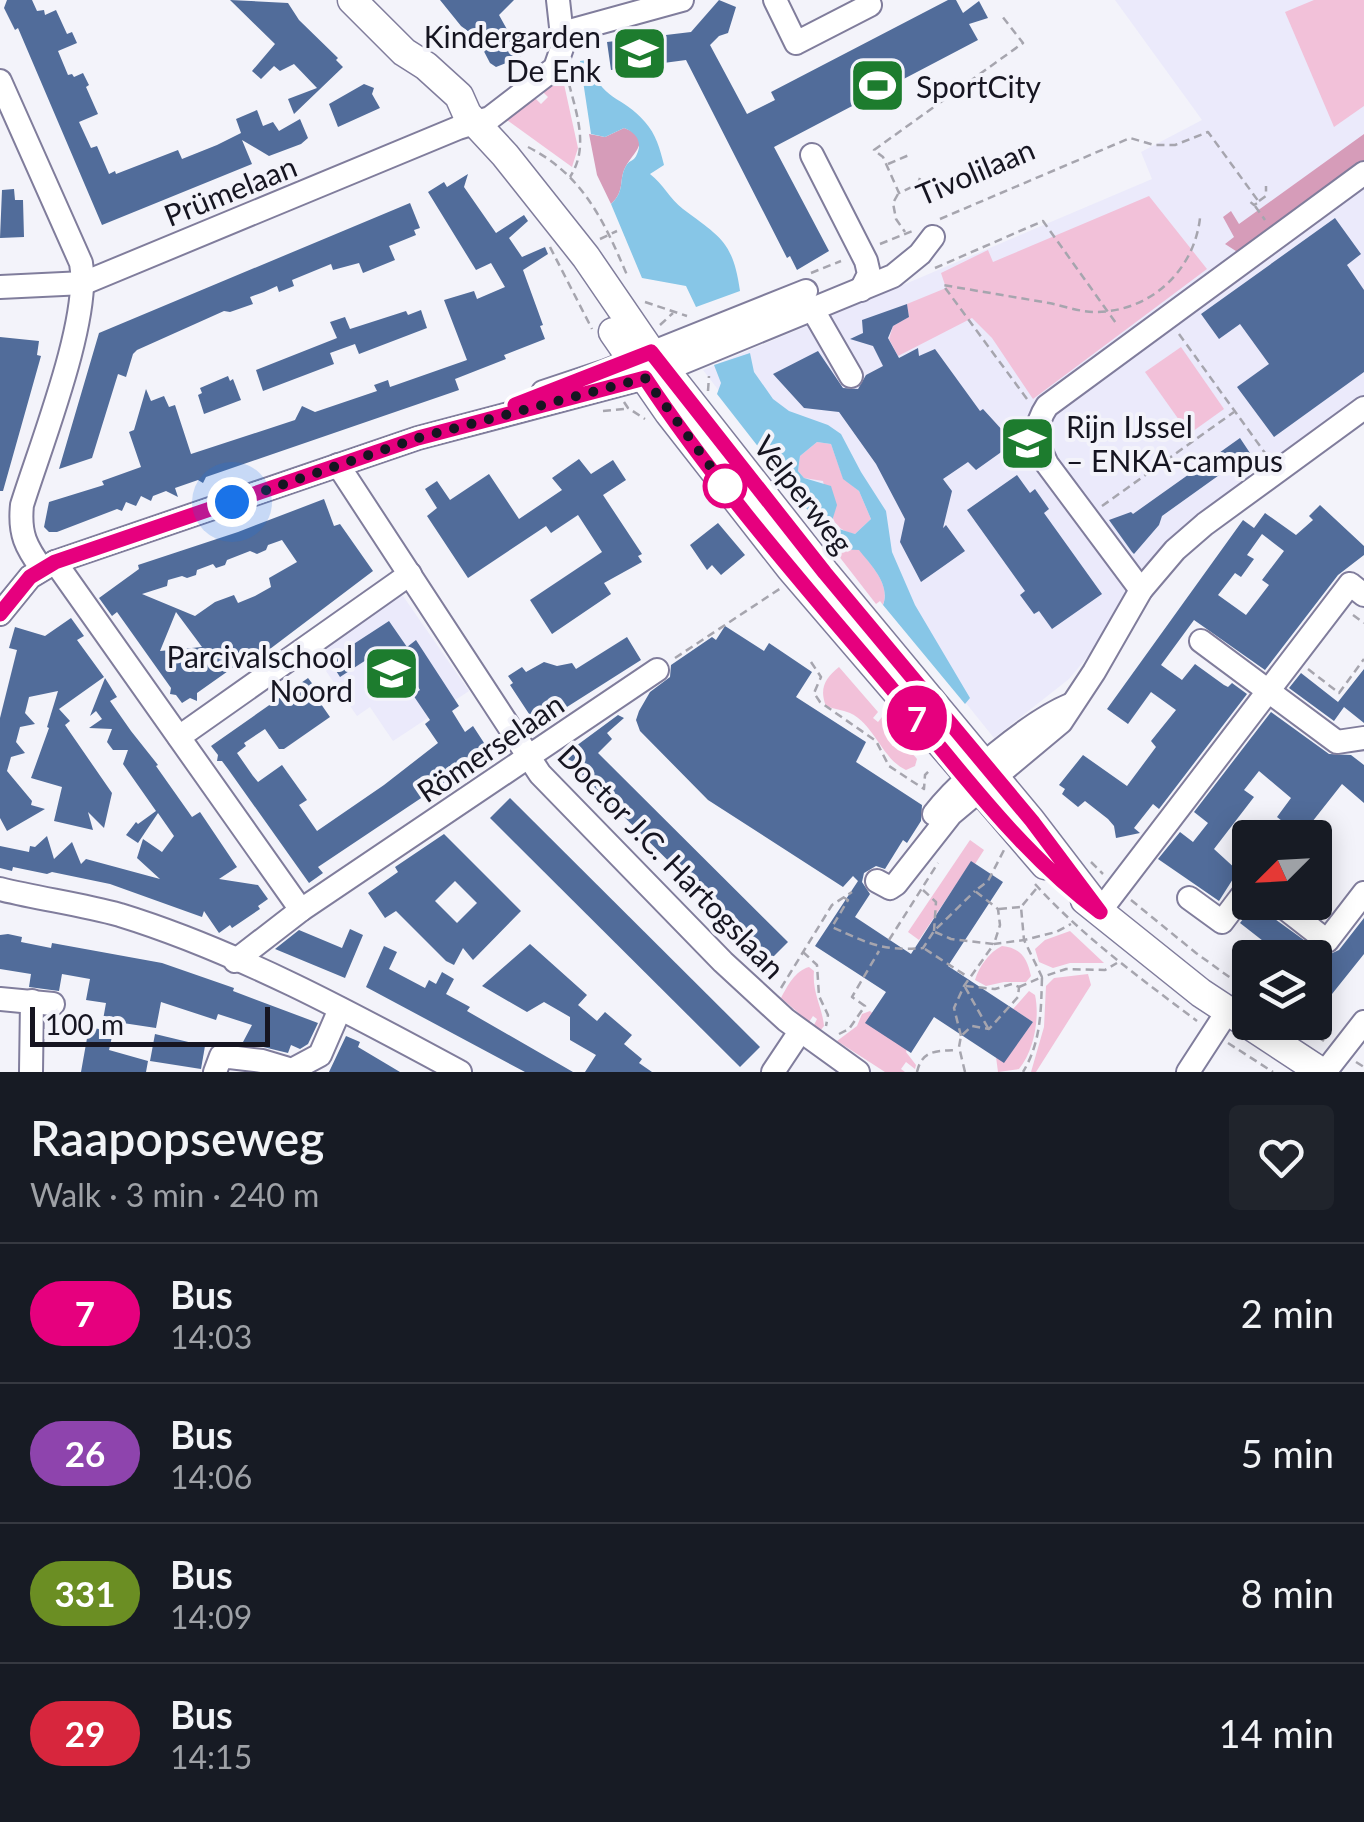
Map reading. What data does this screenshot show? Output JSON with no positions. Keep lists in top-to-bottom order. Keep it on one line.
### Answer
{"streets":{"main road":["Velperweg"],"street":["Tivolilaan","Prümelaan","Römerselaan","Doctor J.C. Hartogslaan"]},"crossings":[["Tivolilaan","Velperweg"],["Tivolilaan","Doctor J.C. Hartogslaan"],["Prümelaan","Velperweg"],["Römerselaan","Doctor J.C. Hartogslaan"]],"places":{"school or university":["Kindergarden De Enk","Rijn IJssel – ENKA-campus","Parcivalschool Noord"],"sports":["SportCity"]},"lines":["bus line 7"],"scale_bar":"100 m","north":"bottom left","page":{"on_map":"7","scale":"100 m","heading":["Raapopseweg","Walk · 3 min · 240 m"],"list":[{"mark":"7","name":"Bus","note":"14:03","value":"2 min"},{"mark":"26","name":"Bus","note":"14:06","value":"5 min"},{"mark":"331","name":"Bus","note":"14:09","value":"8 min"},{"mark":"29","name":"Bus","note":"14:15","value":"14 min"}]}}
